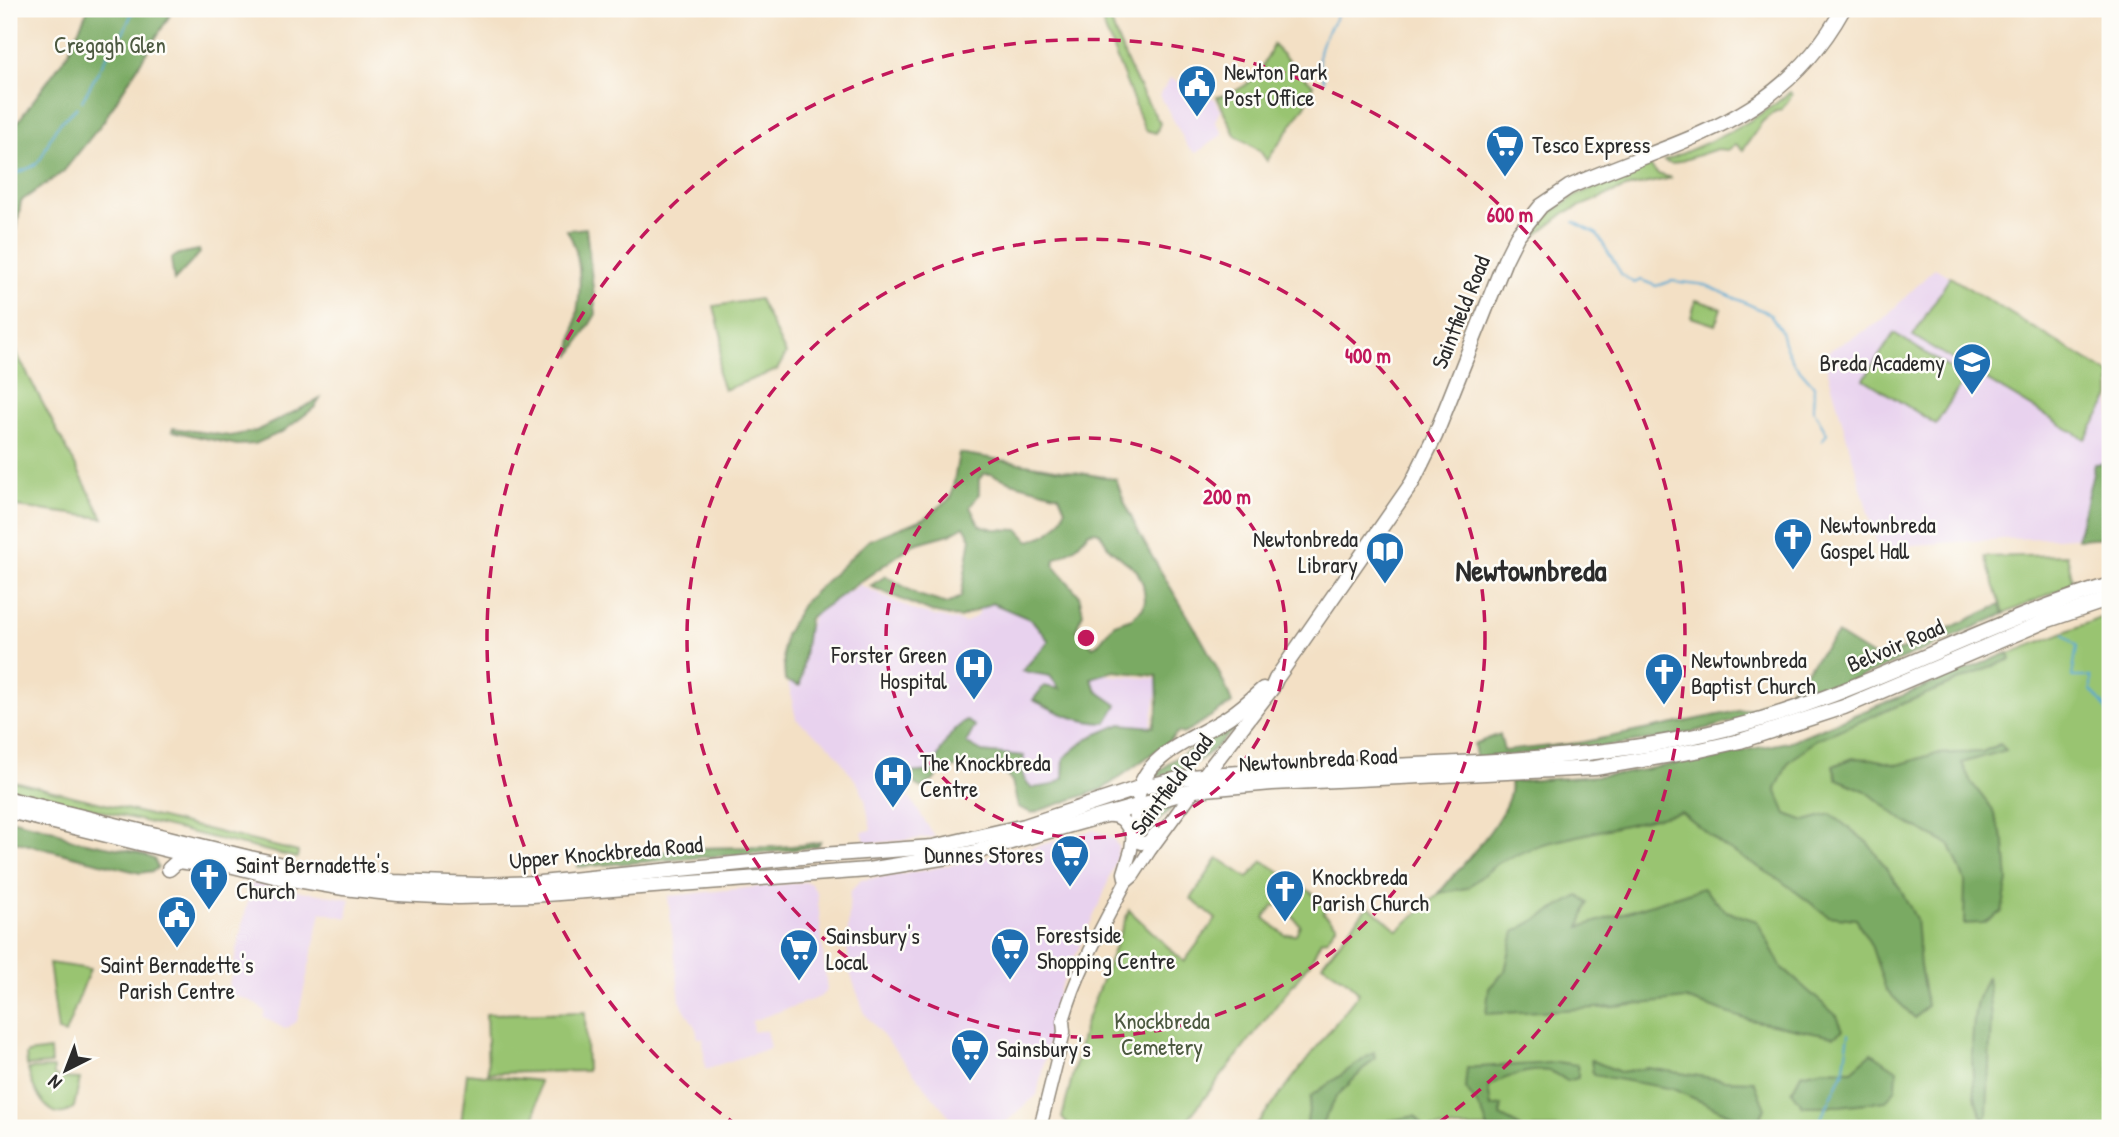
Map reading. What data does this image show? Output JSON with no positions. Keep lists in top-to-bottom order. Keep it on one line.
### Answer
{"streets":{"highway":["Saintfield Road","Belvoir Road","Newtownbreda Road","Upper Knockbreda Road"]},"crossings":[["Saintfield Road","Newtownbreda Road"],["Saintfield Road","Upper Knockbreda Road"],["Belvoir Road","Newtownbreda Road"],["Newtownbreda Road","Upper Knockbreda Road"]],"districts":["Newtownbreda"],"parks":["Cregagh Glen","Knockbreda Cemetery"],"places":{"public building":["Newton Park Post Office","Saint Bernadette's Parish Centre"],"supermarket":["Tesco Express","Dunnes Stores","Forestside Shopping Centre","Sainsbury's Local","Sainsbury's"],"school or university":["Breda Academy"],"church":["Newtownbreda Gospel Hall","Newtownbreda Baptist Church","Saint Bernadette's Church","Knockbreda Parish Church"],"library":["Newtonbreda Library"],"hospital":["Forster Green Hospital","The Knockbreda Centre"]},"north":"bottom left","rings":["600 m","400 m","200 m"]}
